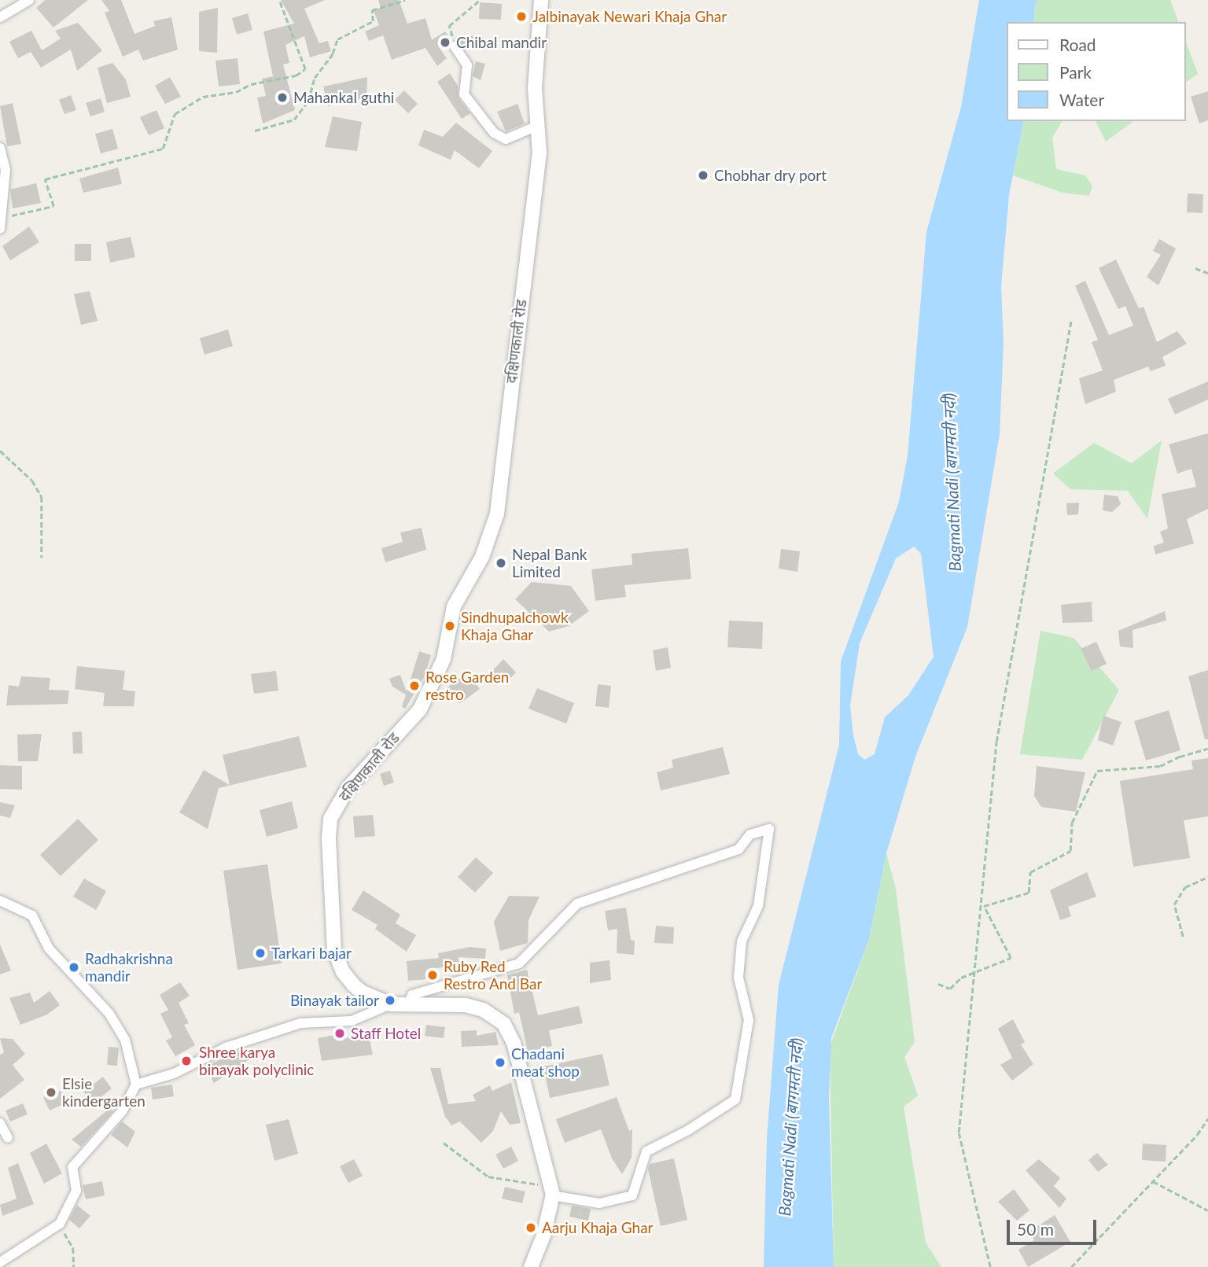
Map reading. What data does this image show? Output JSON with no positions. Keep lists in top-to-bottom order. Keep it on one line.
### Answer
{"streets":{"main road":["दक्षिणकाली रोड"]},"water":["Bagmati Nadi (बागमती नदी)"],"places":["Jalbinayak Newari Khaja Ghar","Chibal mandir","Mahankal guthi","Chobhar dry port","Nepal Bank Limited","Sindhupalchowk Khaja Ghar","Rose Garden restro","Tarkari bajar","Radhakrishna mandir","Ruby Red Restro And Bar","Binayak tailor","Staff Hotel","Shree karya binayak polyclinic","Chadani meat shop","Elsie kindergarten","Aarju Khaja Ghar"],"legend":["Road","Park","Water"],"scale_bar":"50 m"}
